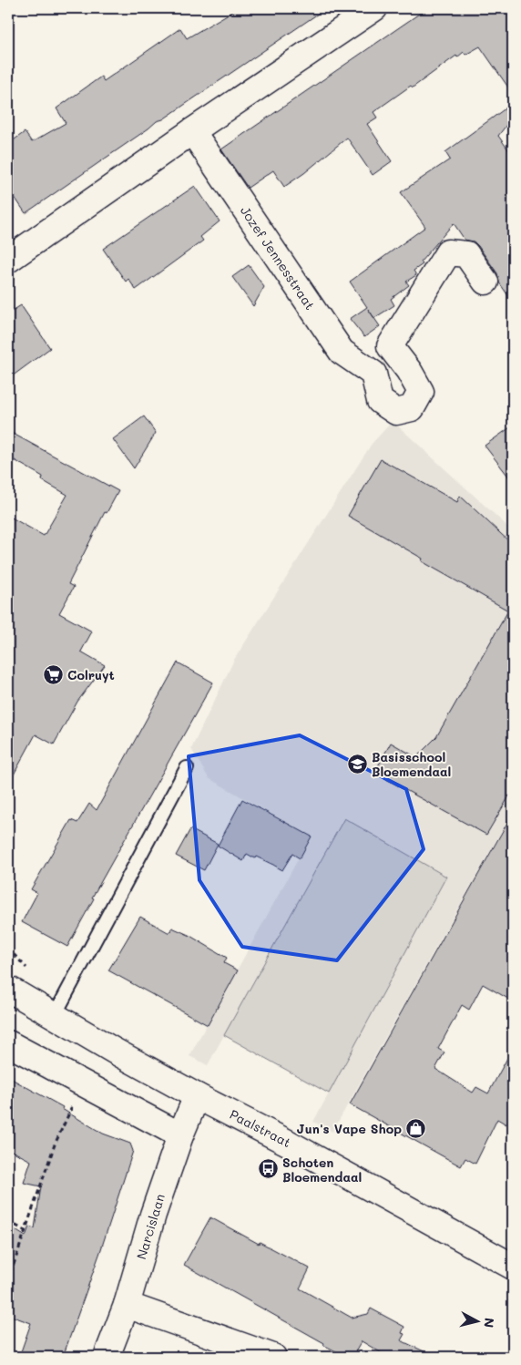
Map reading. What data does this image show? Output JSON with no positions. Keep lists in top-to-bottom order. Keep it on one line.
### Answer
{"streets":{"street":["Jozef Jennesstraat","Paalstraat","Narcislaan"]},"crossings":[["Paalstraat","Narcislaan"]],"places":{"supermarket":["Colruyt"],"school or university":["Basisschool Bloemendaal"],"shop":["Jun's Vape Shop"],"bus stop":["Schoten Bloemendaal"]},"north":"right"}
